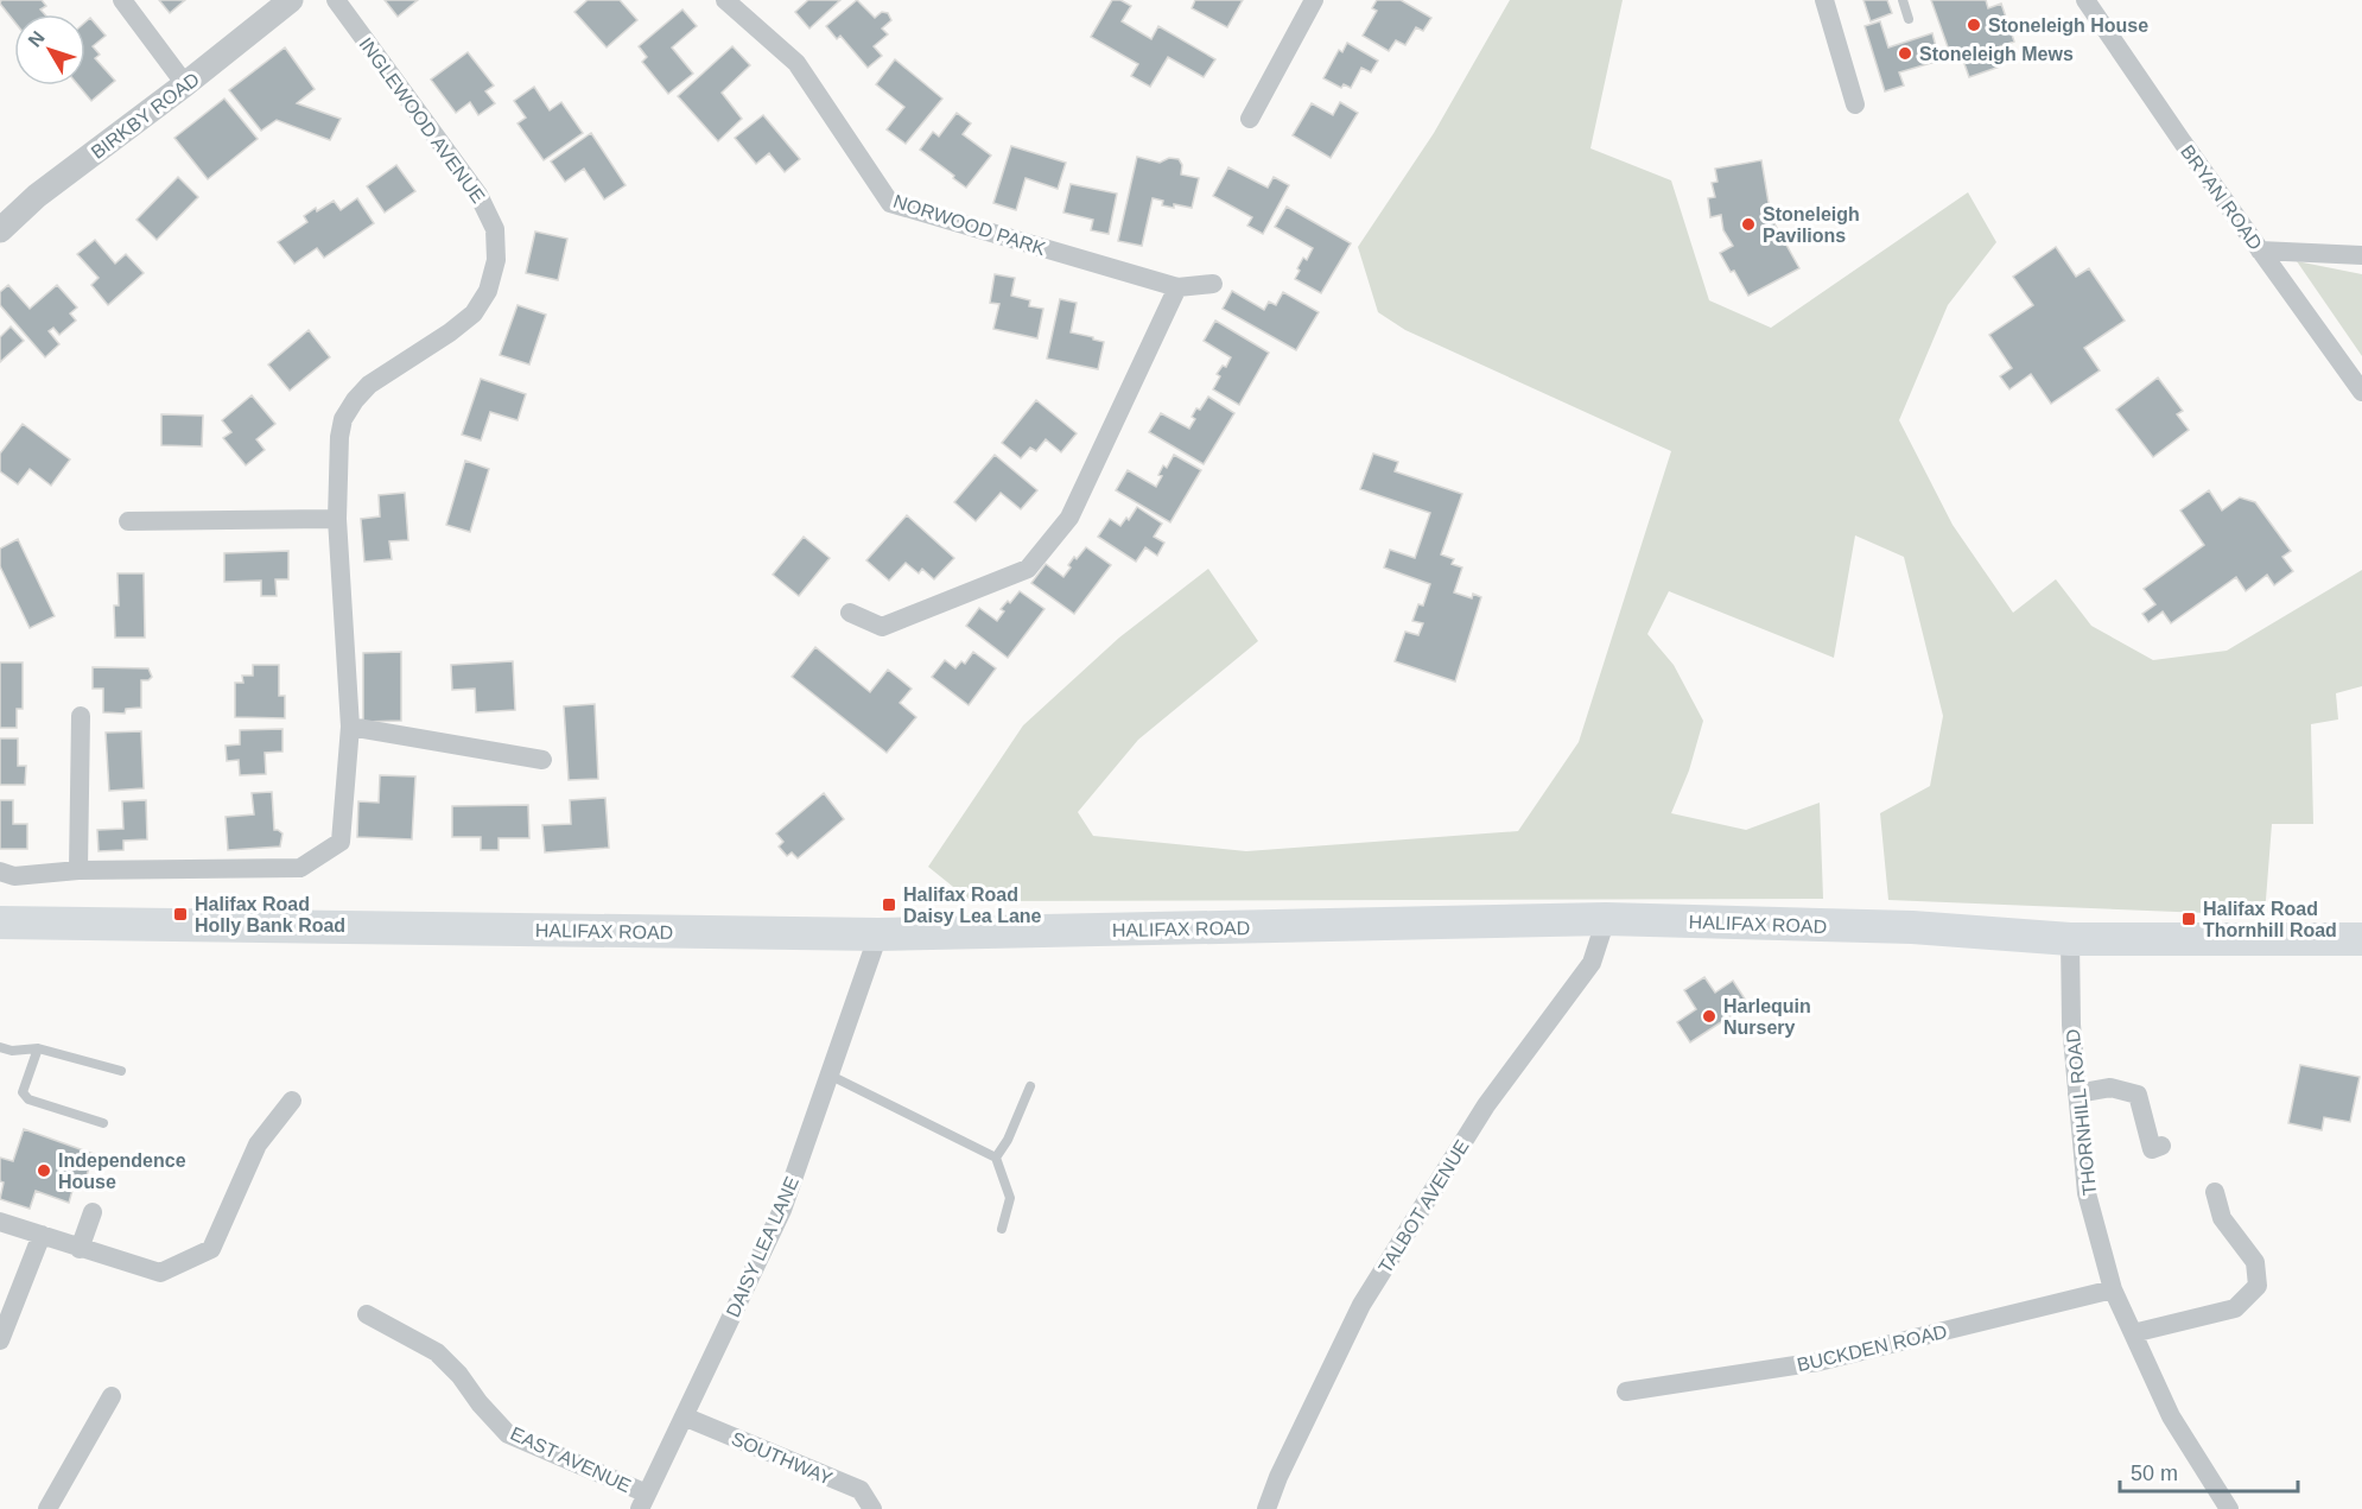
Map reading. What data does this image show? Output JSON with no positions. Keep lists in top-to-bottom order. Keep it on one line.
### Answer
{"streets":{"highway":["HALIFAX ROAD"],"street":["BIRKBY ROAD","INGLEWOOD AVENUE","BRYAN ROAD","NORWOOD PARK","THORNHILL ROAD","TALBOT AVENUE","DAISY LEA LANE","BUCKDEN ROAD","SOUTHWAY","EAST AVENUE"]},"crossings":[["HALIFAX ROAD","THORNHILL ROAD"],["HALIFAX ROAD","TALBOT AVENUE"],["HALIFAX ROAD","DAISY LEA LANE"],["THORNHILL ROAD","BUCKDEN ROAD"],["DAISY LEA LANE","SOUTHWAY"],["DAISY LEA LANE","EAST AVENUE"]],"places":{"other":["Stoneleigh House","Stoneleigh Mews","Stoneleigh Pavilions","Harlequin Nursery","Independence House"],"transit":["Halifax Road Daisy Lea Lane","Halifax Road Holly Bank Road","Halifax Road Thornhill Road"]},"scale_bar":"50 m","north":"top left"}
